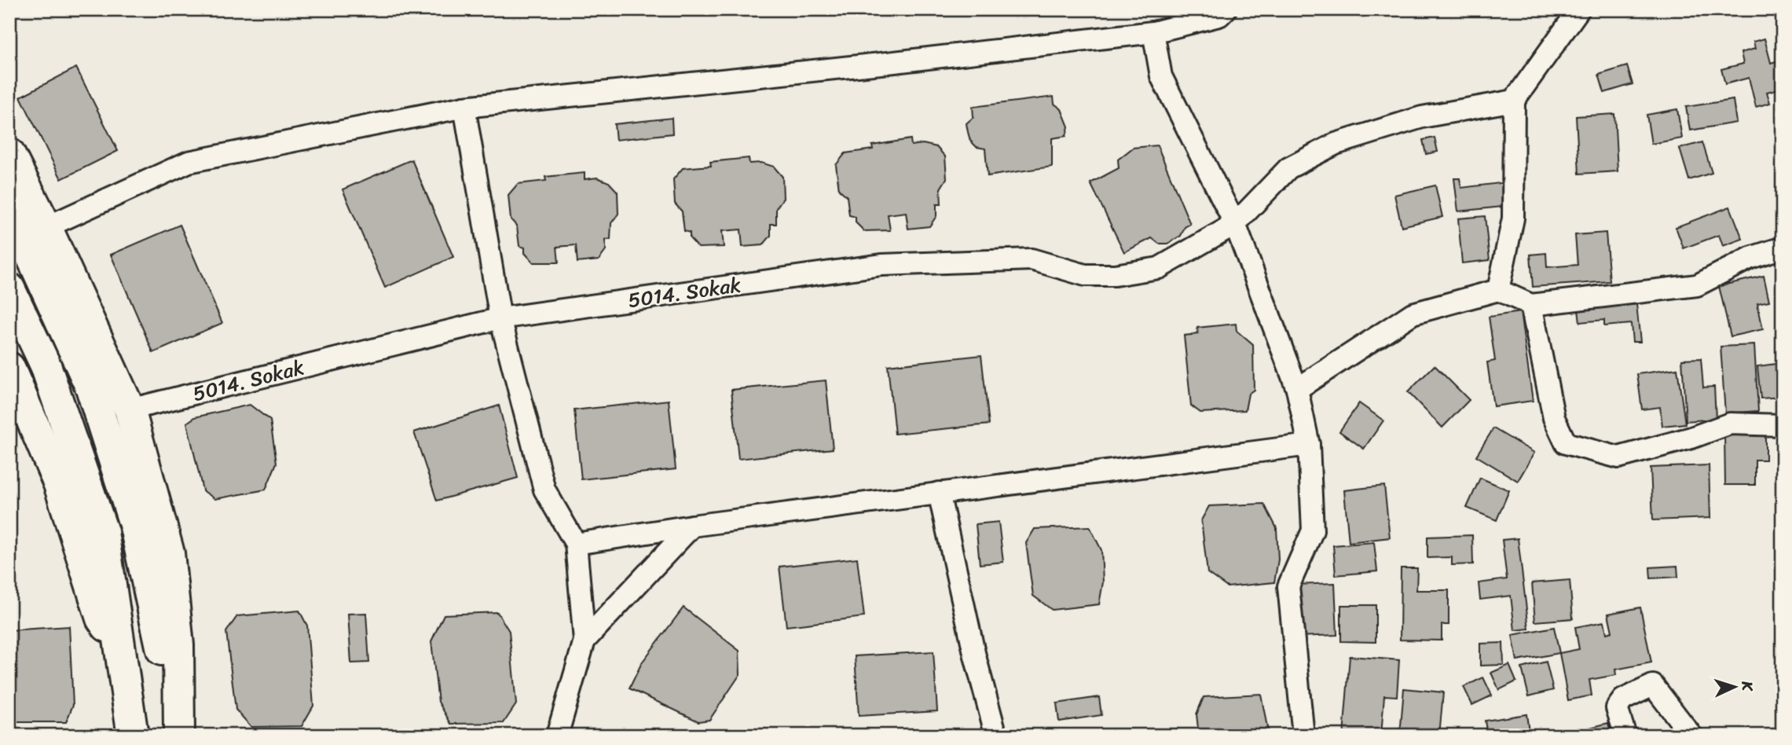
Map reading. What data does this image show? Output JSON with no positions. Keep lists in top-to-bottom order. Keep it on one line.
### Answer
{"streets":{"street":["5014. Sokak"]},"north":"right"}
